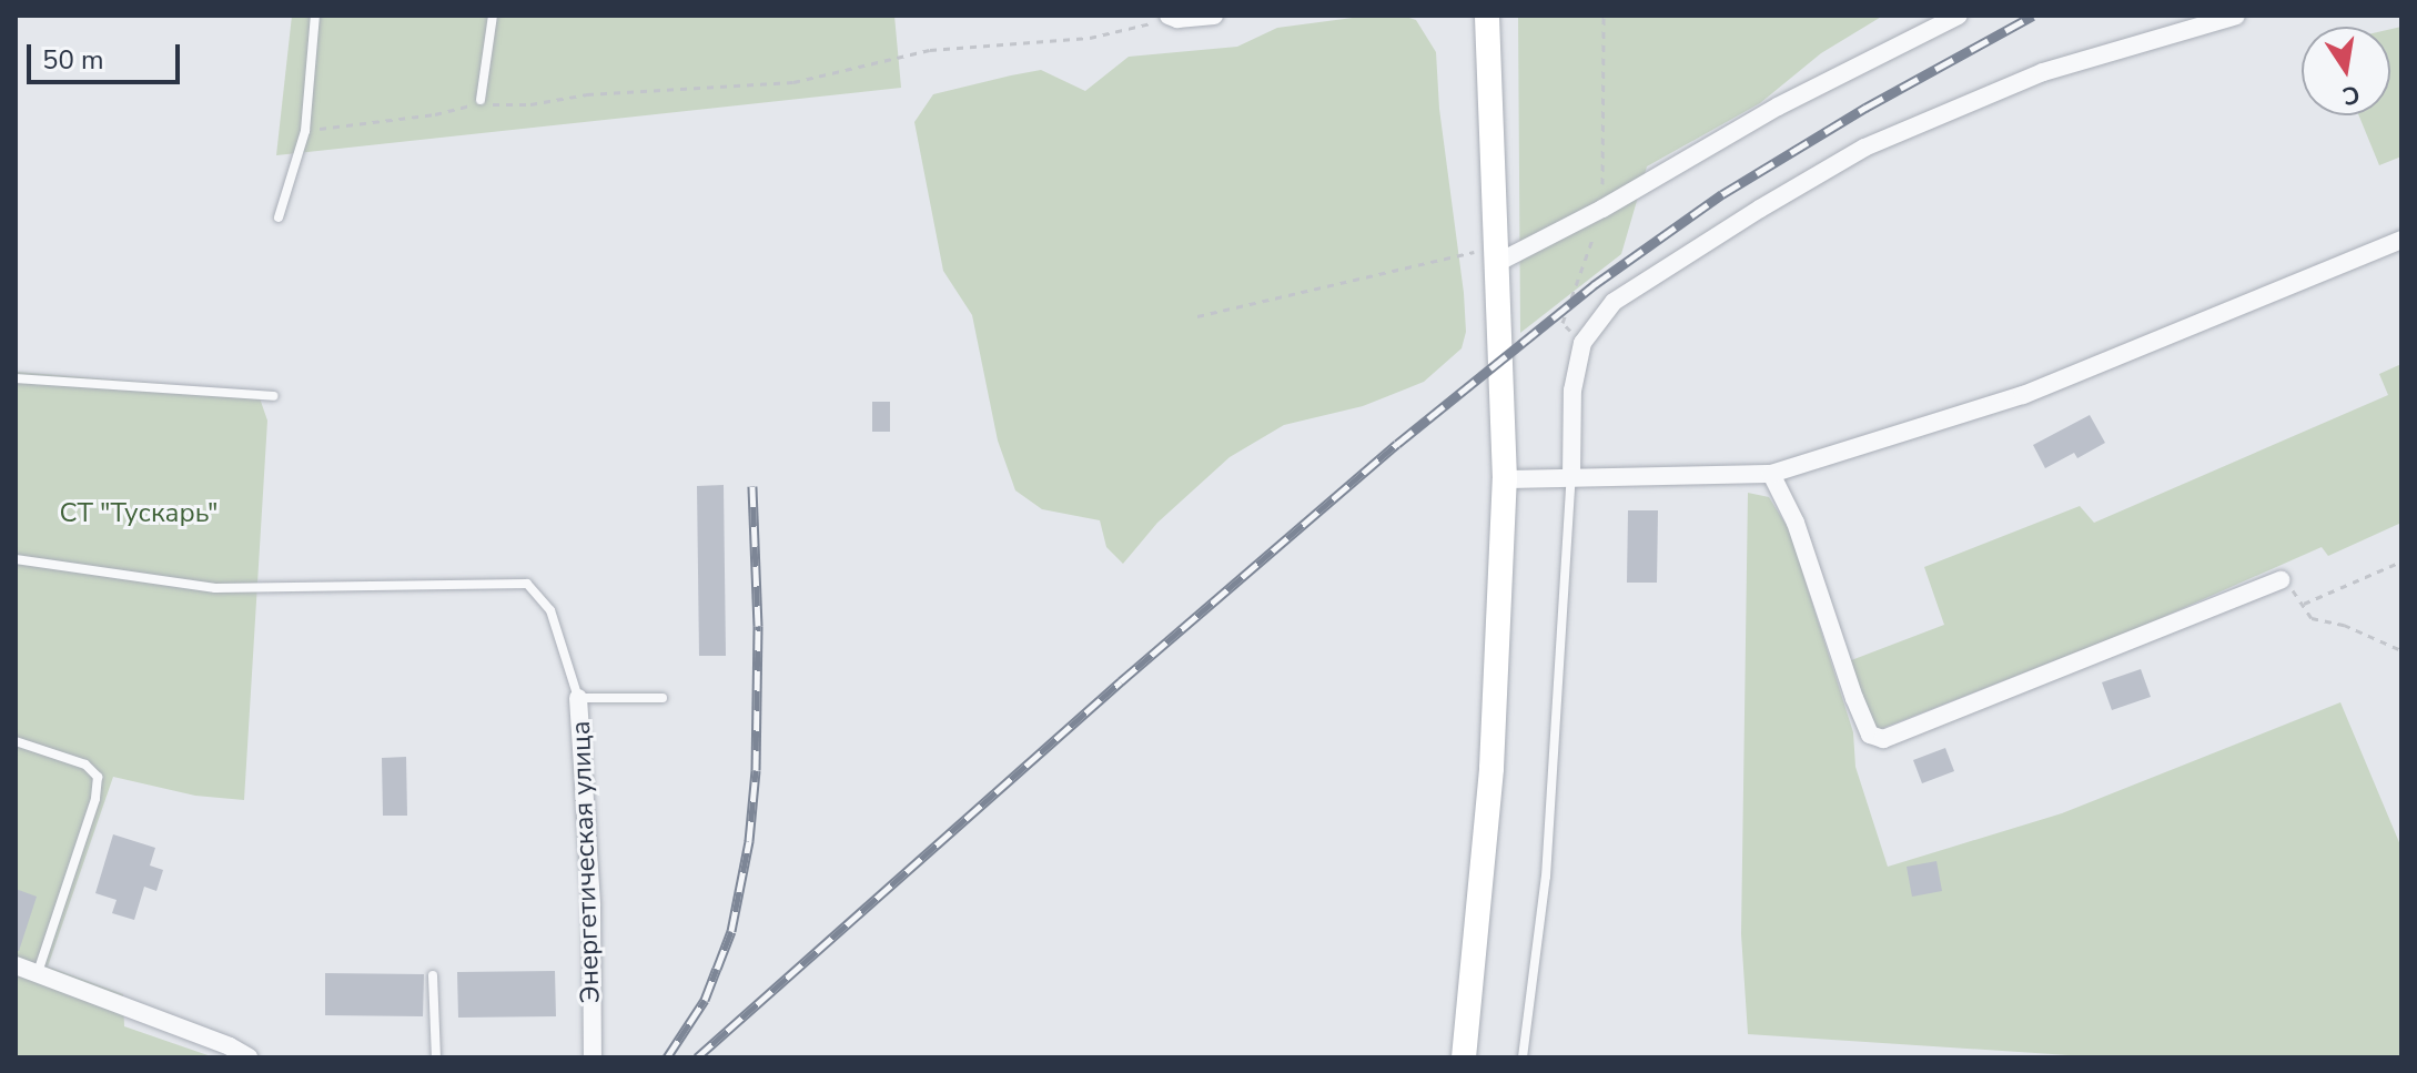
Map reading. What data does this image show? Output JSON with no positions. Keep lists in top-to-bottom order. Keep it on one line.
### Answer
{"streets":{"street":["Энергетическая улица"]},"parks":["СТ \"Тускарь\""],"scale_bar":"50 m","north":"bottom"}
